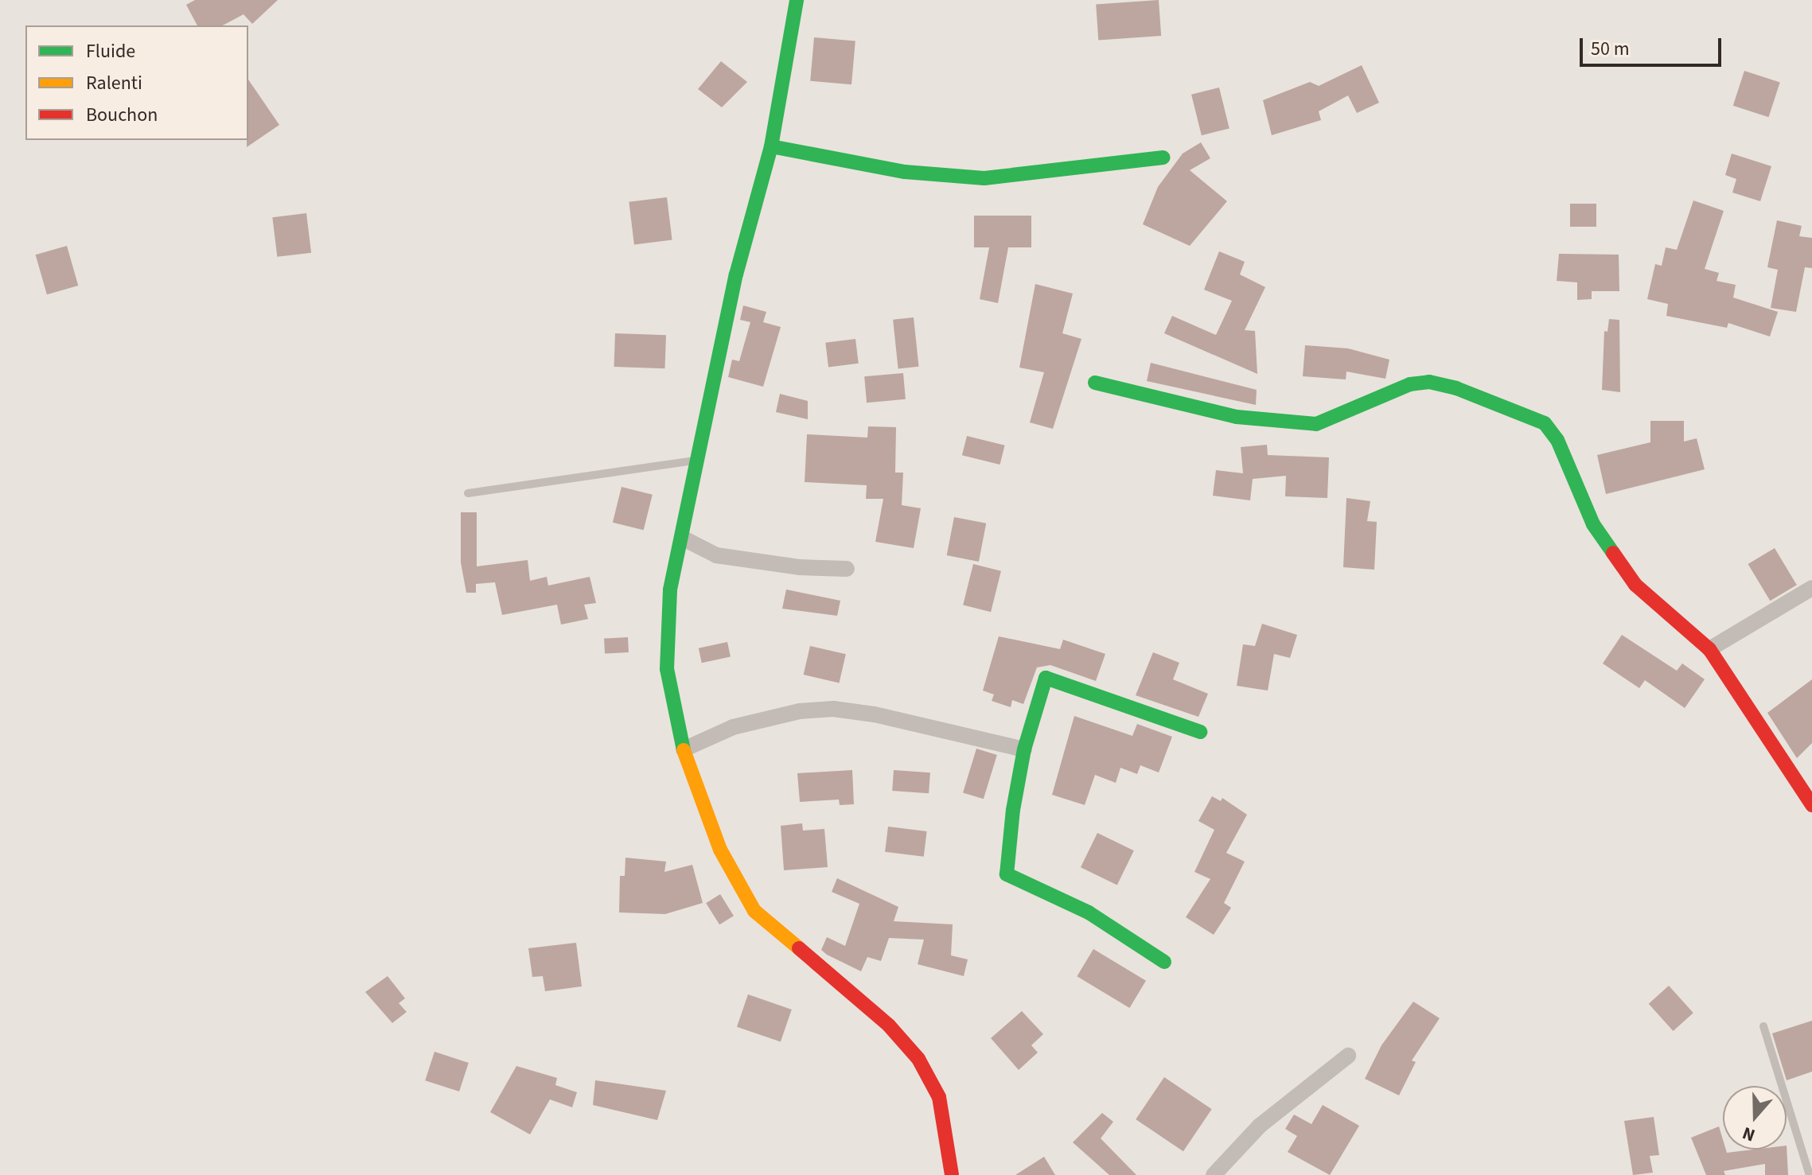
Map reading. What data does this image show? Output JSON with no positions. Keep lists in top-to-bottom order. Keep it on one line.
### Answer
{"legend":["Fluide","Ralenti","Bouchon"],"scale_bar":"50 m","north":"bottom"}
